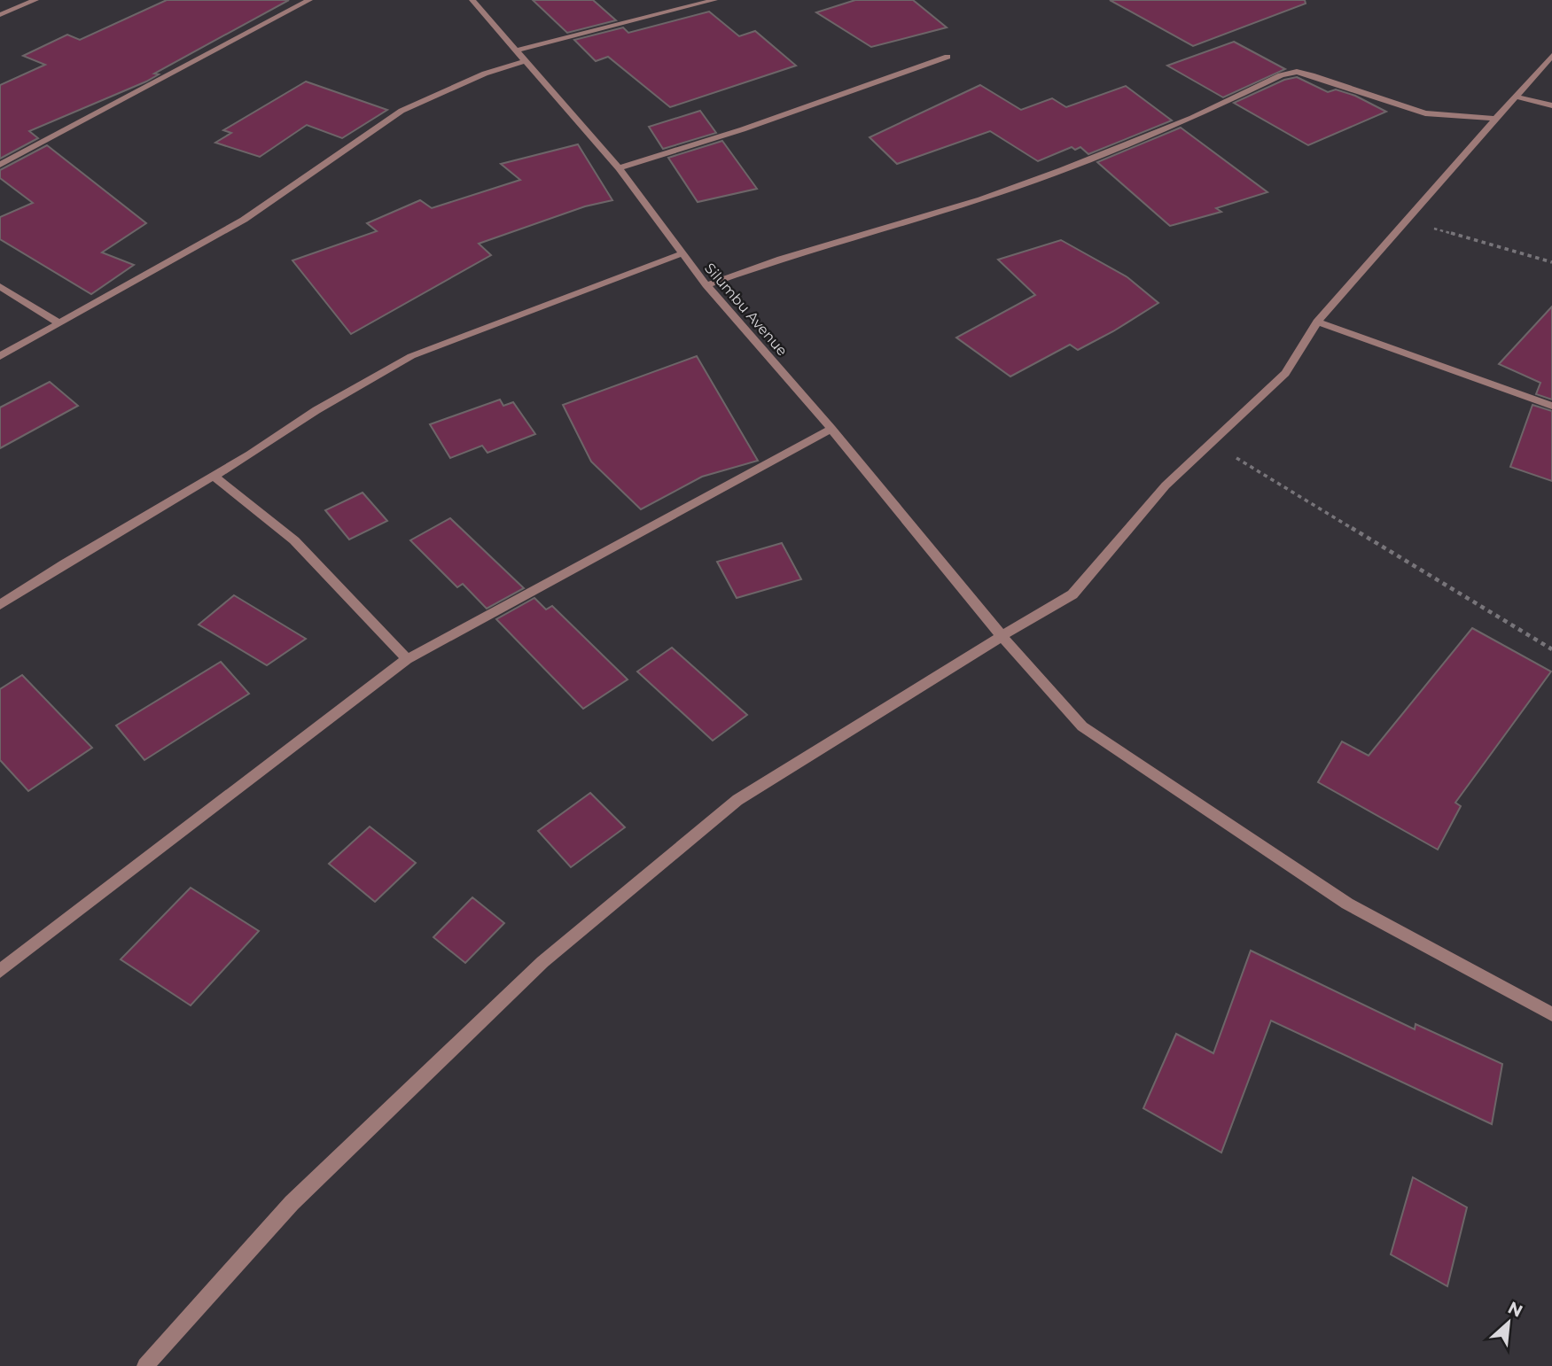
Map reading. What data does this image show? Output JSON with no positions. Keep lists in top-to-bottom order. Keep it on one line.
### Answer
{"streets":{"street":["Silumbu Avenue"]},"north":"top right"}
